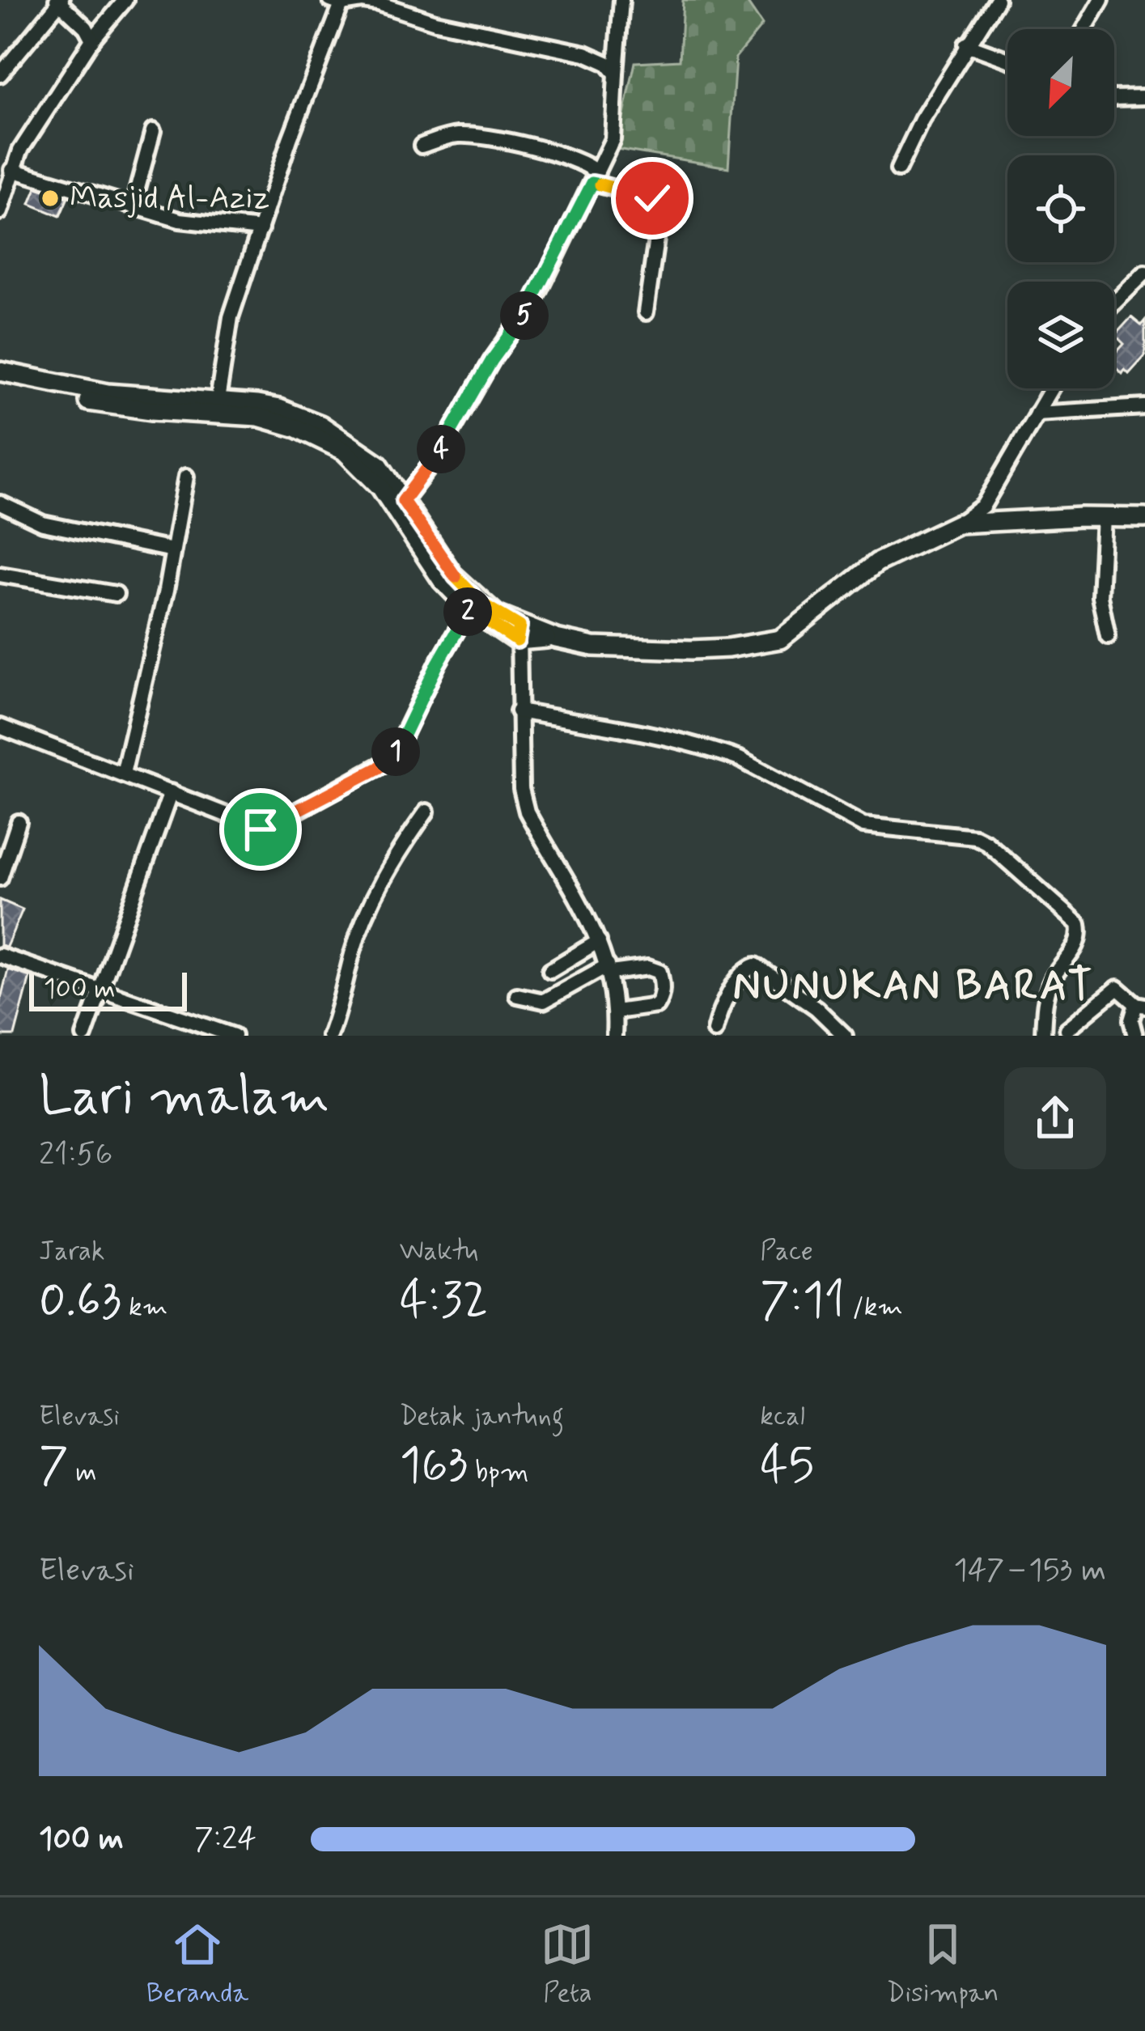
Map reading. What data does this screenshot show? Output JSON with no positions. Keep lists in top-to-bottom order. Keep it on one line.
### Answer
{"districts":["NUNUKAN BARAT"],"places":["Masjid Al-Aziz"],"scale_bar":"100 m","north":"bottom left","page":{"pins":["5","4","2","1"],"scale":"100 m","heading":["Lari malam","21:56"],"stats":[["Jarak","0.63 km"],["Waktu","4:32"],["Pace","7:11 /km"],["Elevasi","7 m"],["Detak jantung","163 bpm"],["kcal","45"]],"chart":["Elevasi","147–153 m"],"list":[{"name":"100 m","note":"7:24"}],"tabs":["Beranda","Peta","Disimpan"]}}
